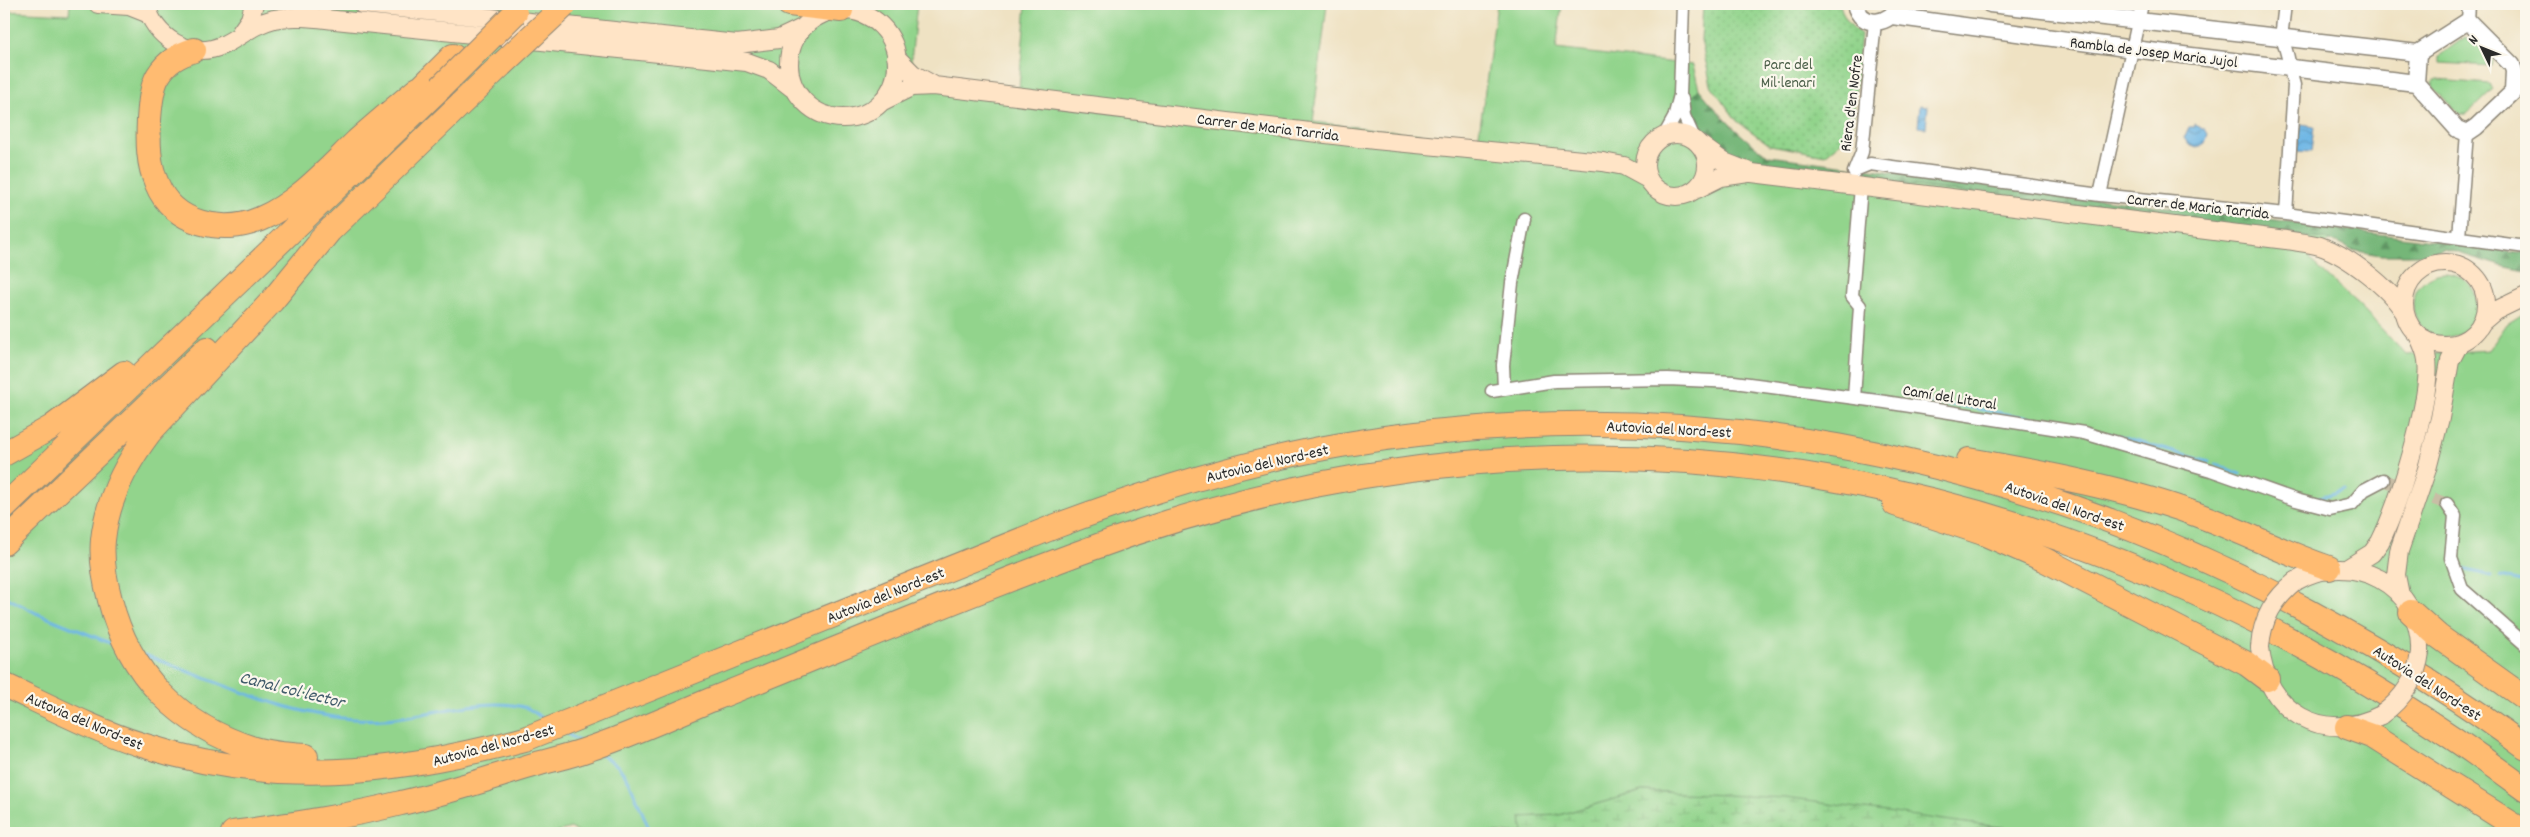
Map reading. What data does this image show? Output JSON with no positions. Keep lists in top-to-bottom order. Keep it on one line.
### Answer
{"streets":{"highway":["Autovia del Nord-est"],"main road":["Carrer de Maria Tarrida"],"street":["Rambla de Josep Maria Jujol","Riera d'en Nofre","Camí del Litoral"]},"crossings":[["Riera d'en Nofre","Carrer de Maria Tarrida"],["Riera d'en Nofre","Camí del Litoral"]],"water":["Canal col·lector"],"parks":["Parc del Mil·lenari"],"north":"top left"}
